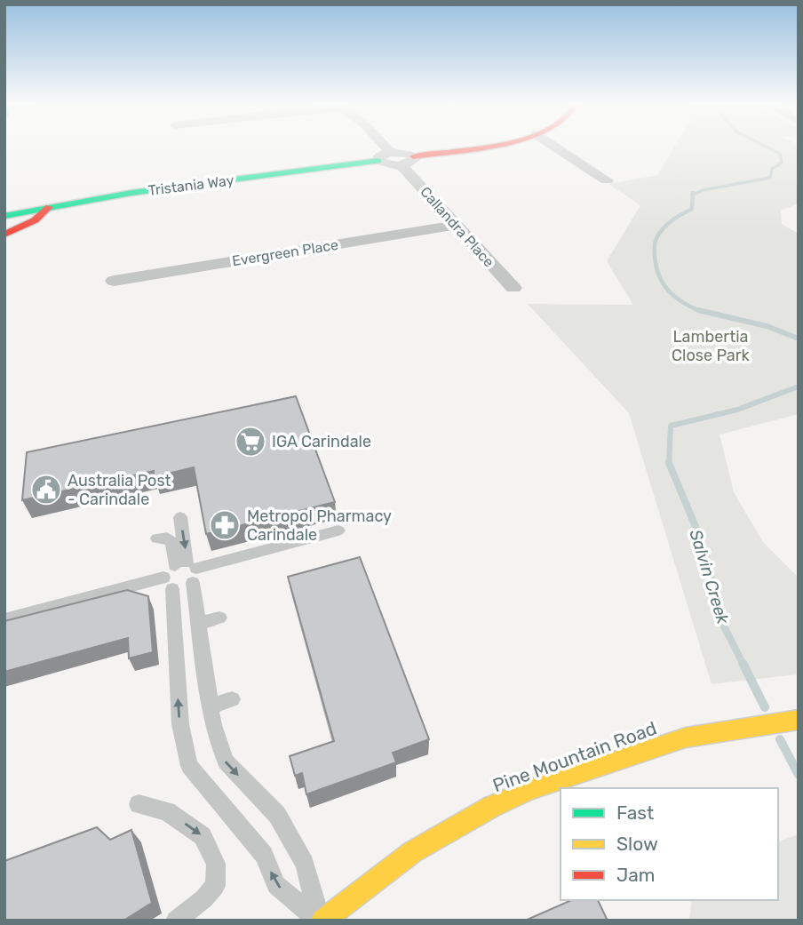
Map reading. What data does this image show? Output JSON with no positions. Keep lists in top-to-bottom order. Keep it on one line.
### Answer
{"streets":{"street":["Tristania Way","Callandra Place","Evergreen Place","Pine Mountain Road"]},"crossings":[["Callandra Place","Evergreen Place"]],"water":["Salvin Creek"],"parks":["Lambertia Close Park"],"places":{"supermarket":["IGA Carindale"],"public building":["Australia Post - Carindale"],"pharmacy":["Metropol Pharmacy Carindale"]},"legend":["Fast","Slow","Jam"]}
